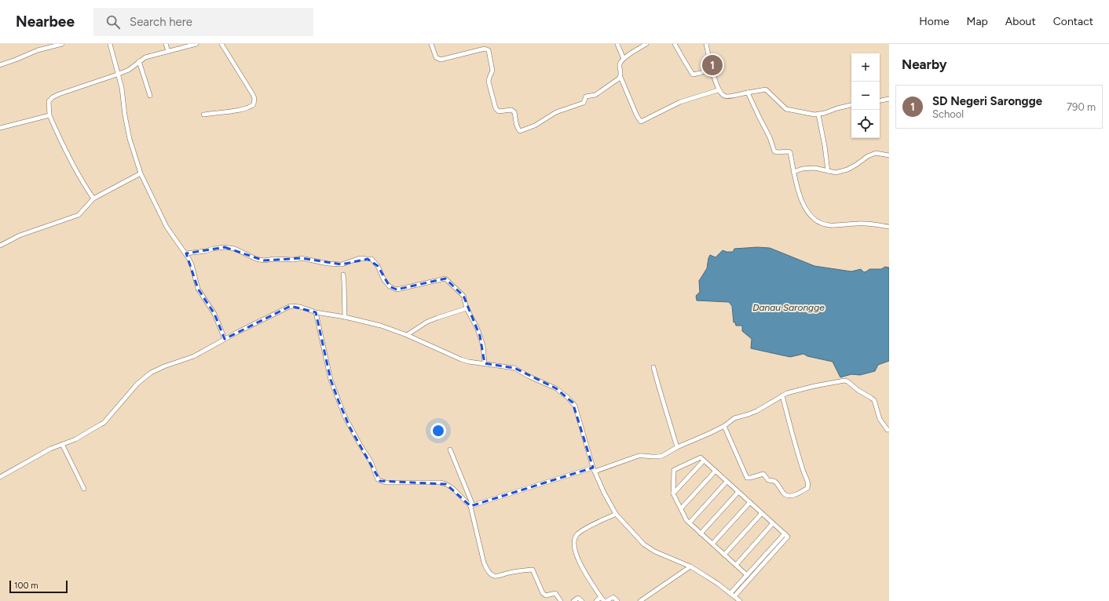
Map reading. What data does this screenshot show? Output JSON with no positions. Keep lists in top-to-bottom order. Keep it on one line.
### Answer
{"water":["Danau Sarongge"],"scale_bar":"100 m","page":{"header":"Nearbee","search":"Search here","nav":["Home","Map","About","Contact"],"heading":"Nearby","map_buttons":["+","−"],"pins":"1","list":[{"mark":"1","name":"SD Negeri Sarongge","note":"School","value":"790 m"}],"scale":"100 m"}}
